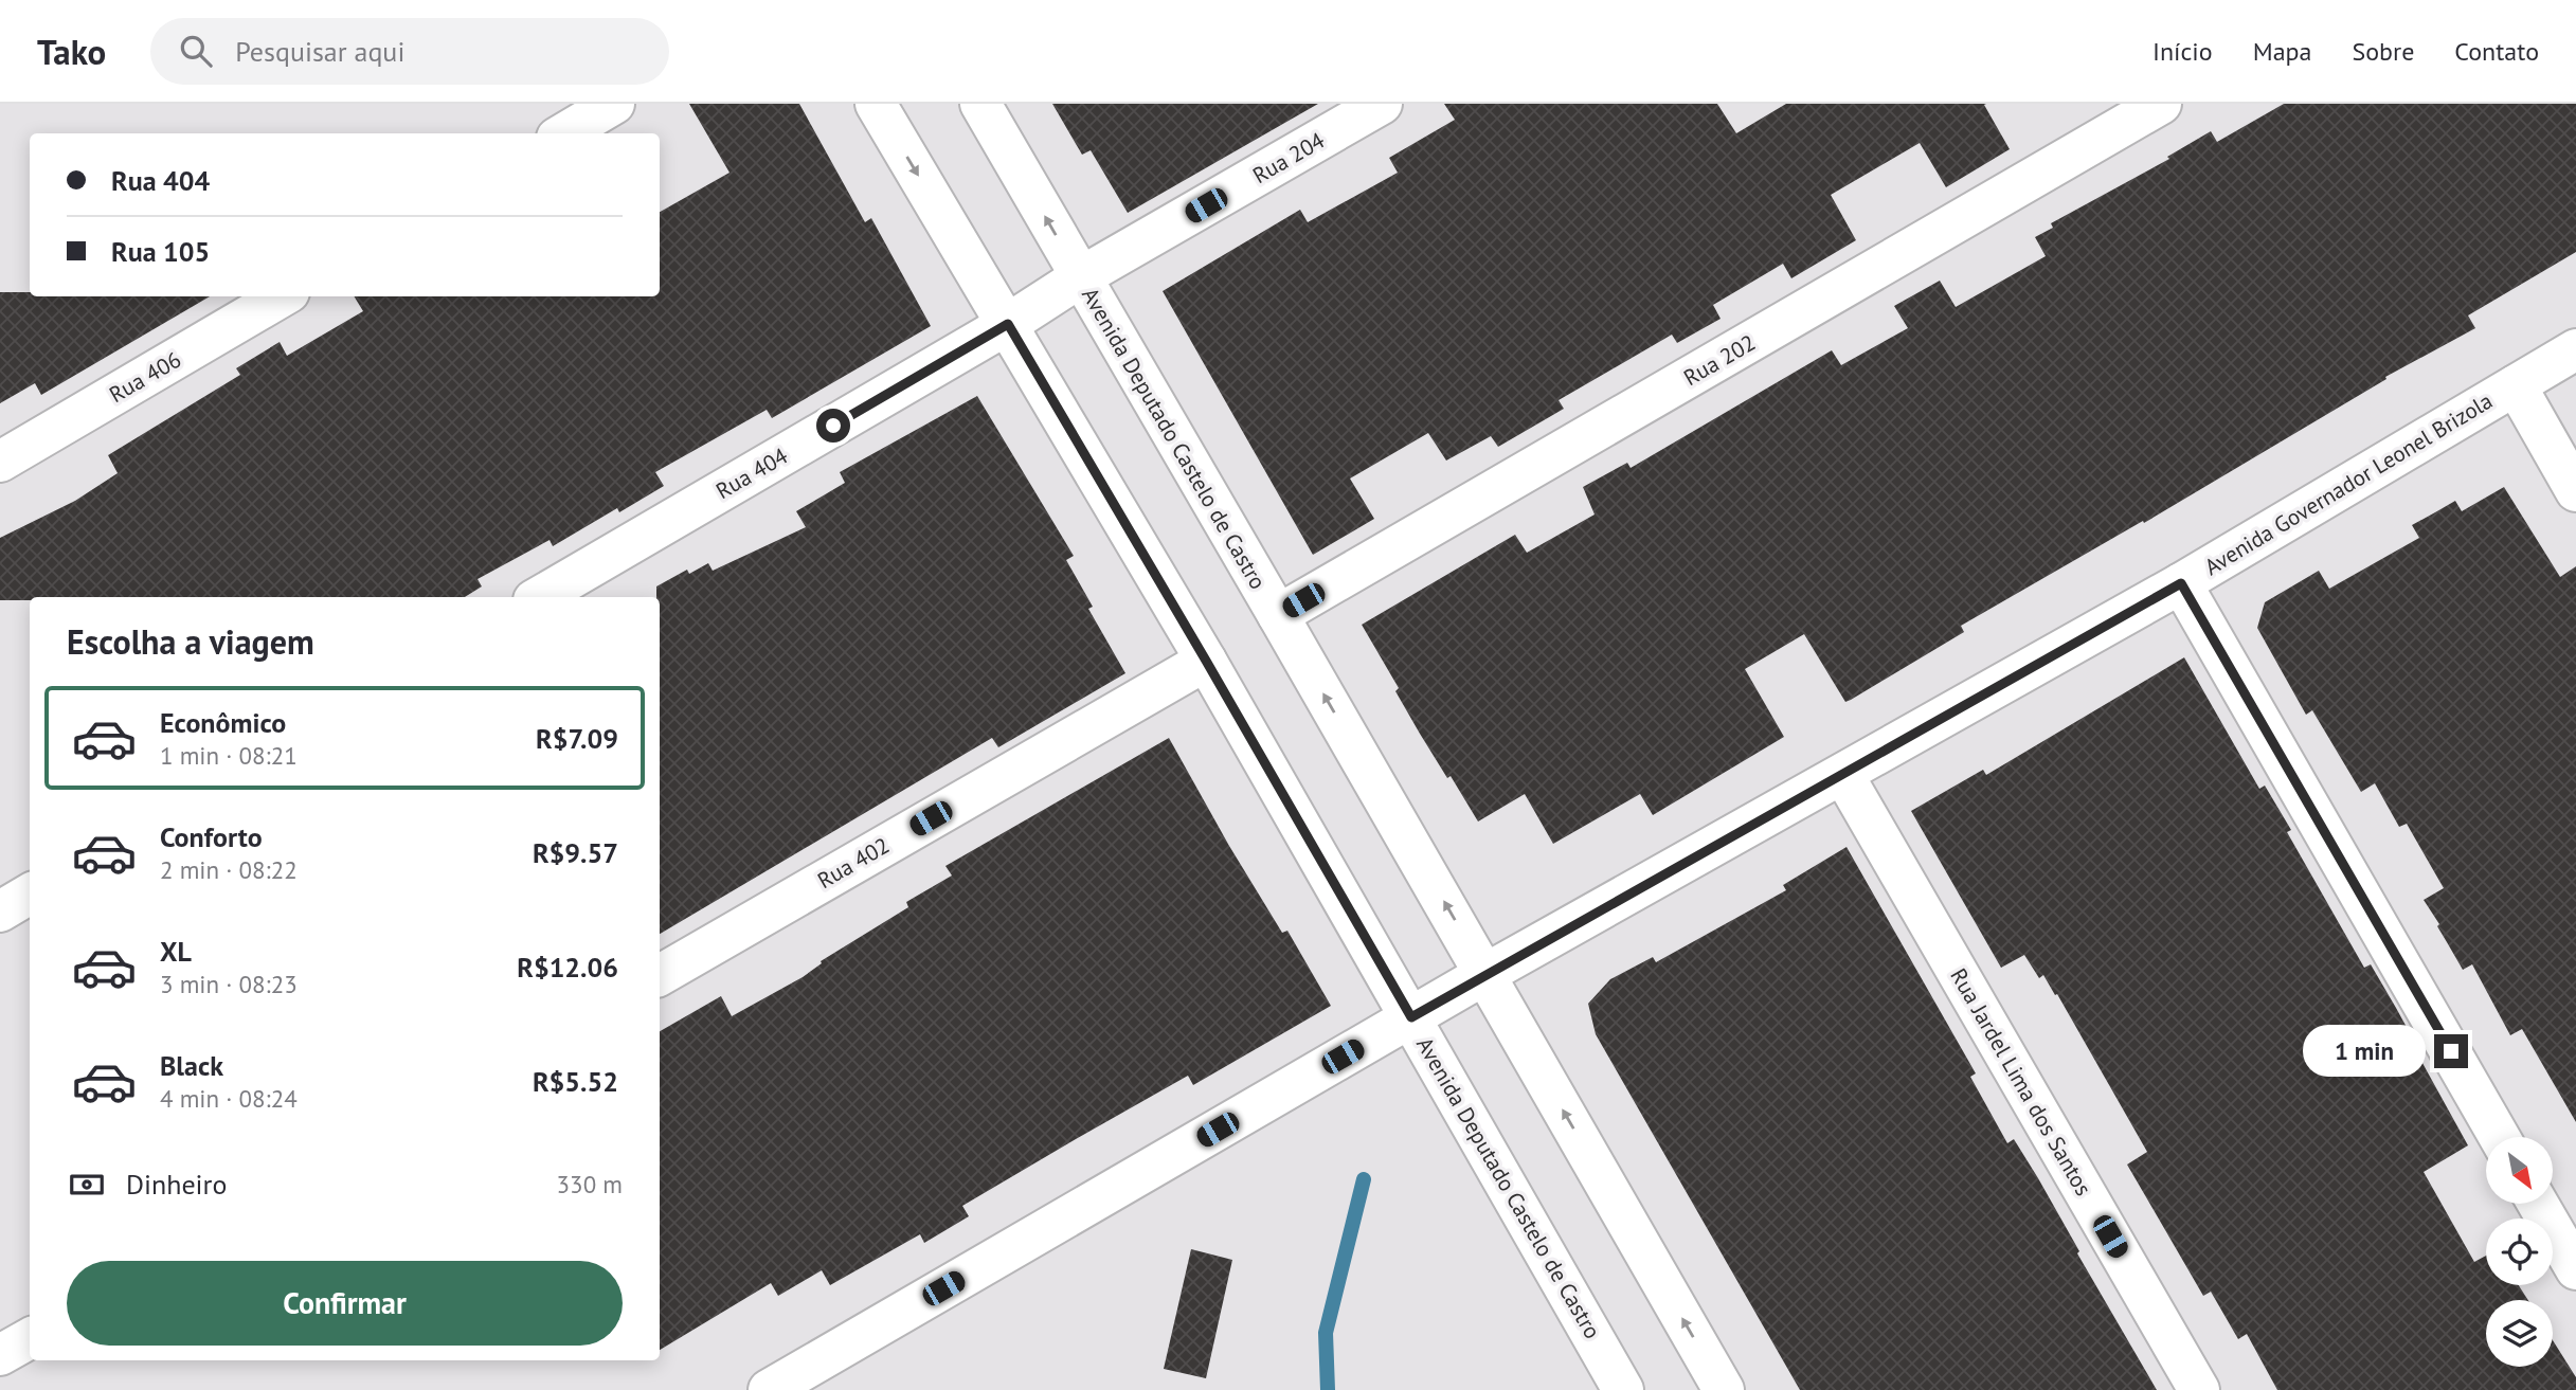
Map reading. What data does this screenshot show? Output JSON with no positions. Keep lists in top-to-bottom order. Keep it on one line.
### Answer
{"streets":{"street":["Rua 204","Rua 202","Rua 406","Avenida Deputado Castelo de Castro","Rua 404","Avenida Governador Leonel Brizola","Rua 402","Rua Jardel Lima dos Santos"]},"crossings":[["Rua 204","Avenida Deputado Castelo de Castro"],["Rua 204","Rua 404"],["Rua 202","Avenida Deputado Castelo de Castro"],["Avenida Deputado Castelo de Castro","Rua 404"],["Avenida Deputado Castelo de Castro","Avenida Governador Leonel Brizola"],["Avenida Deputado Castelo de Castro","Rua 402"],["Avenida Governador Leonel Brizola","Rua Jardel Lima dos Santos"]],"north":"bottom right","page":{"header":"Tako","search":"Pesquisar aqui","nav":["Início","Mapa","Sobre","Contato"],"banner":["Rua 404","Rua 105"],"heading":"Escolha a viagem","list":[{"name":"Econômico","note":"1 min · 08:21","value":"R$7.09"},{"name":"Conforto","note":"2 min · 08:22","value":"R$9.57"},{"name":"XL","note":"3 min · 08:23","value":"R$12.06"},{"name":"Black","note":"4 min · 08:24","value":"R$5.52"}],"bubble":"1 min","pay":["Dinheiro","330 m"],"buttons":"Confirmar"}}
